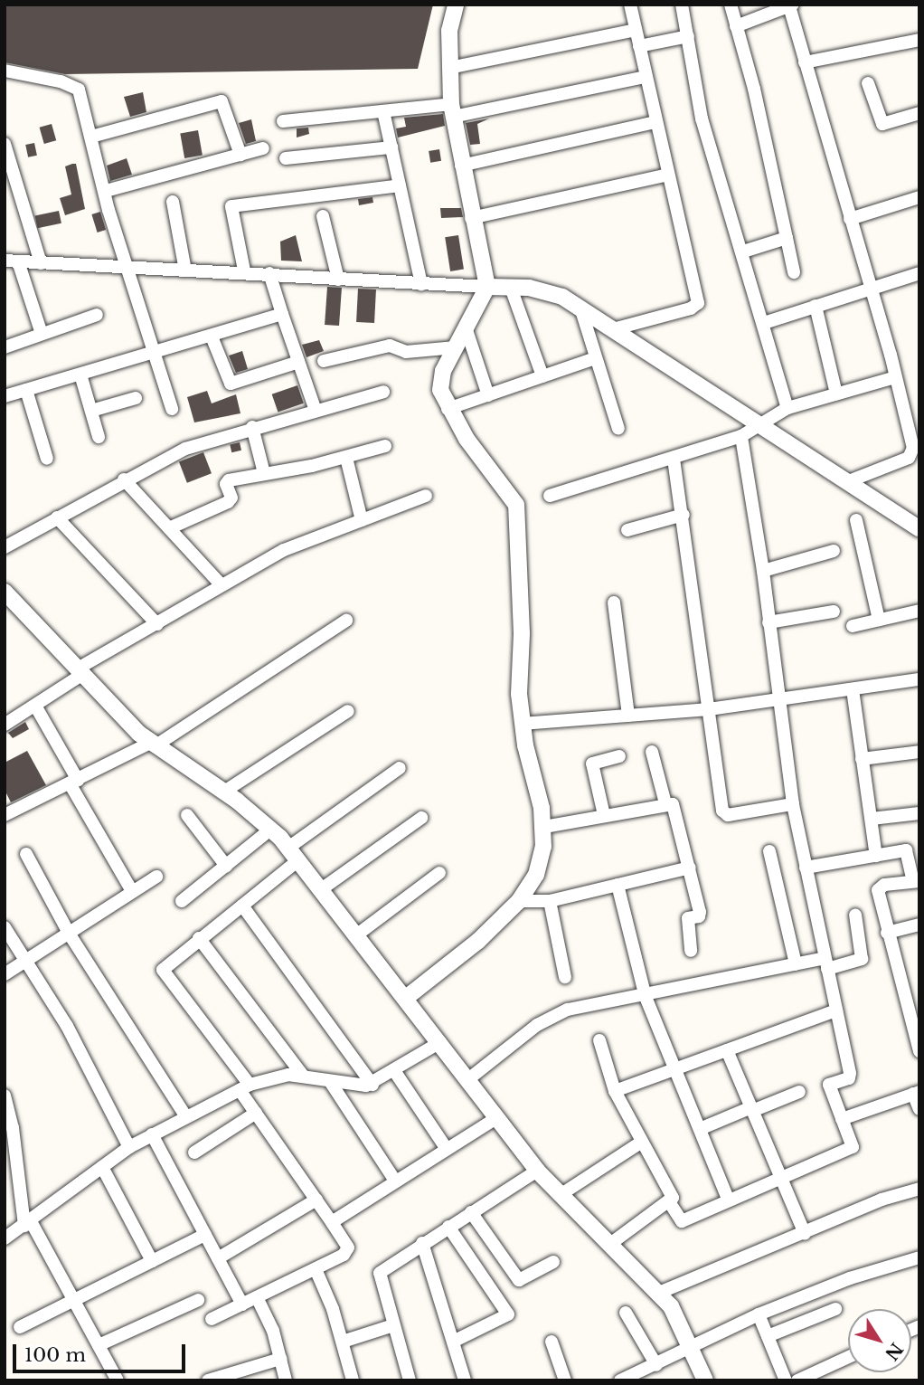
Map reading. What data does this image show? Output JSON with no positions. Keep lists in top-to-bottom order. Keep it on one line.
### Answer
{"scale_bar":"100 m","north":"bottom right"}
